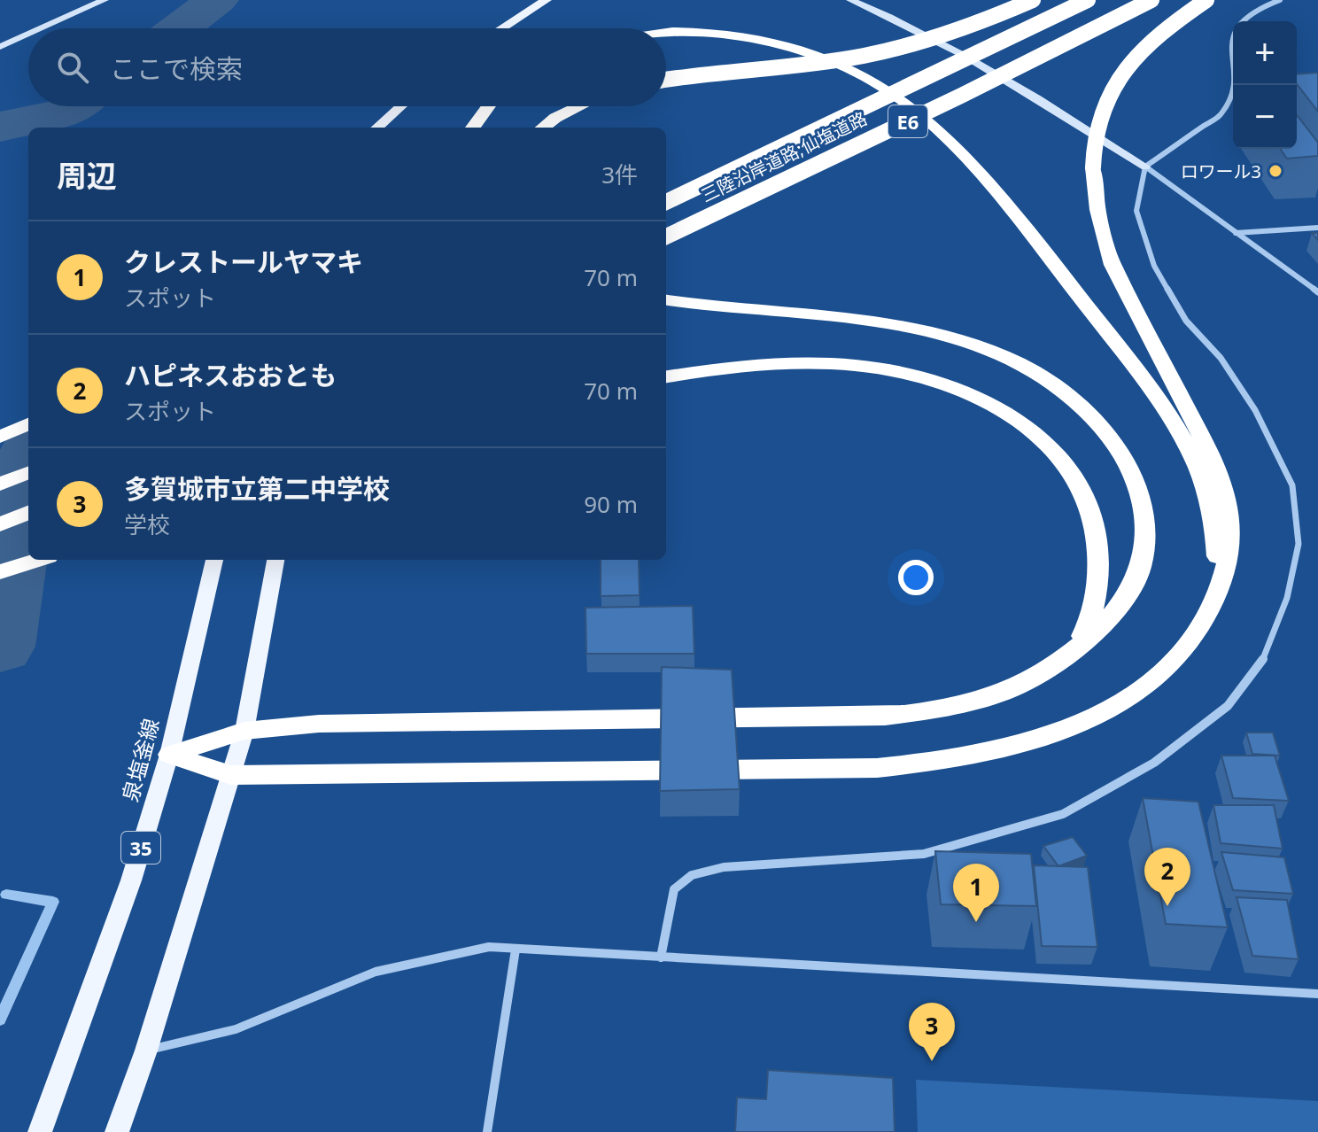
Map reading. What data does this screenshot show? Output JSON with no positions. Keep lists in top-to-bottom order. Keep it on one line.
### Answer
{"streets":{"highway":["E6","三陸沿岸道路;仙塩道路"],"main road":["泉塩釜線","35"]},"places":["ロワール3"],"page":{"map_buttons":["+","−"],"search":"ここで検索","heading":["周辺","3件"],"list":[{"mark":"1","name":"クレストールヤマキ","note":"スポット","value":"70 m"},{"mark":"2","name":"ハピネスおおとも","note":"スポット","value":"70 m"},{"mark":"3","name":"多賀城市立第二中学校","note":"学校","value":"90 m"}],"pins":["2","1","3"]}}
